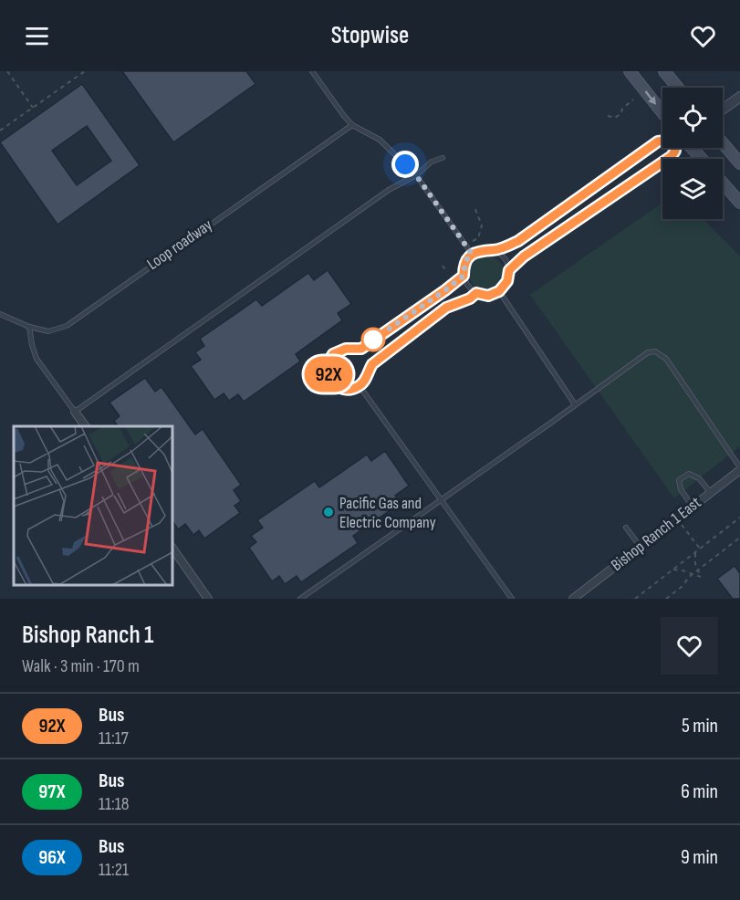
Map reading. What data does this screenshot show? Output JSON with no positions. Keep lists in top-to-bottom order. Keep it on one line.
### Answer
{"streets":{"street":["Bishop Ranch 1 East"],"lane":["Loop roadway"]},"places":["Pacific Gas and Electric Company"],"lines":["bus line 92X"],"page":{"header":"Stopwise","on_map":"92X","heading":["Bishop Ranch 1","Walk · 3 min · 170 m"],"list":[{"mark":"92X","name":"Bus","note":"11:17","value":"5 min"},{"mark":"97X","name":"Bus","note":"11:18","value":"6 min"},{"mark":"96X","name":"Bus","note":"11:21","value":"9 min"}]}}
